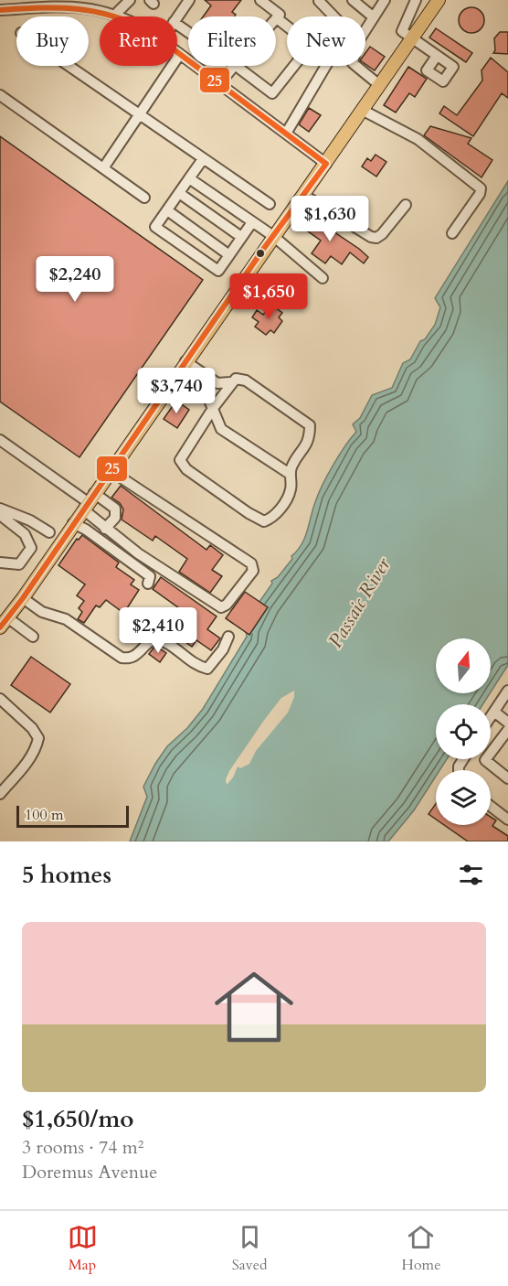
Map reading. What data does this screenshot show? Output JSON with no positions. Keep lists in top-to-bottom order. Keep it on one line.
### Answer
{"water":["Passaic River"],"lines":["transit line 25"],"scale_bar":"100 m","north":"top","page":{"chip":["Buy","Rent","Filters","New"],"price":["$1,630","$2,240","$1,650","$3,740","$2,410"],"scale":"100 m","heading":"5 homes","list":[{"name":"$1,650/mo","note":"3 rooms · 74 m² · Doremus Avenue"}],"tabs":["Map","Saved","Home"]}}
